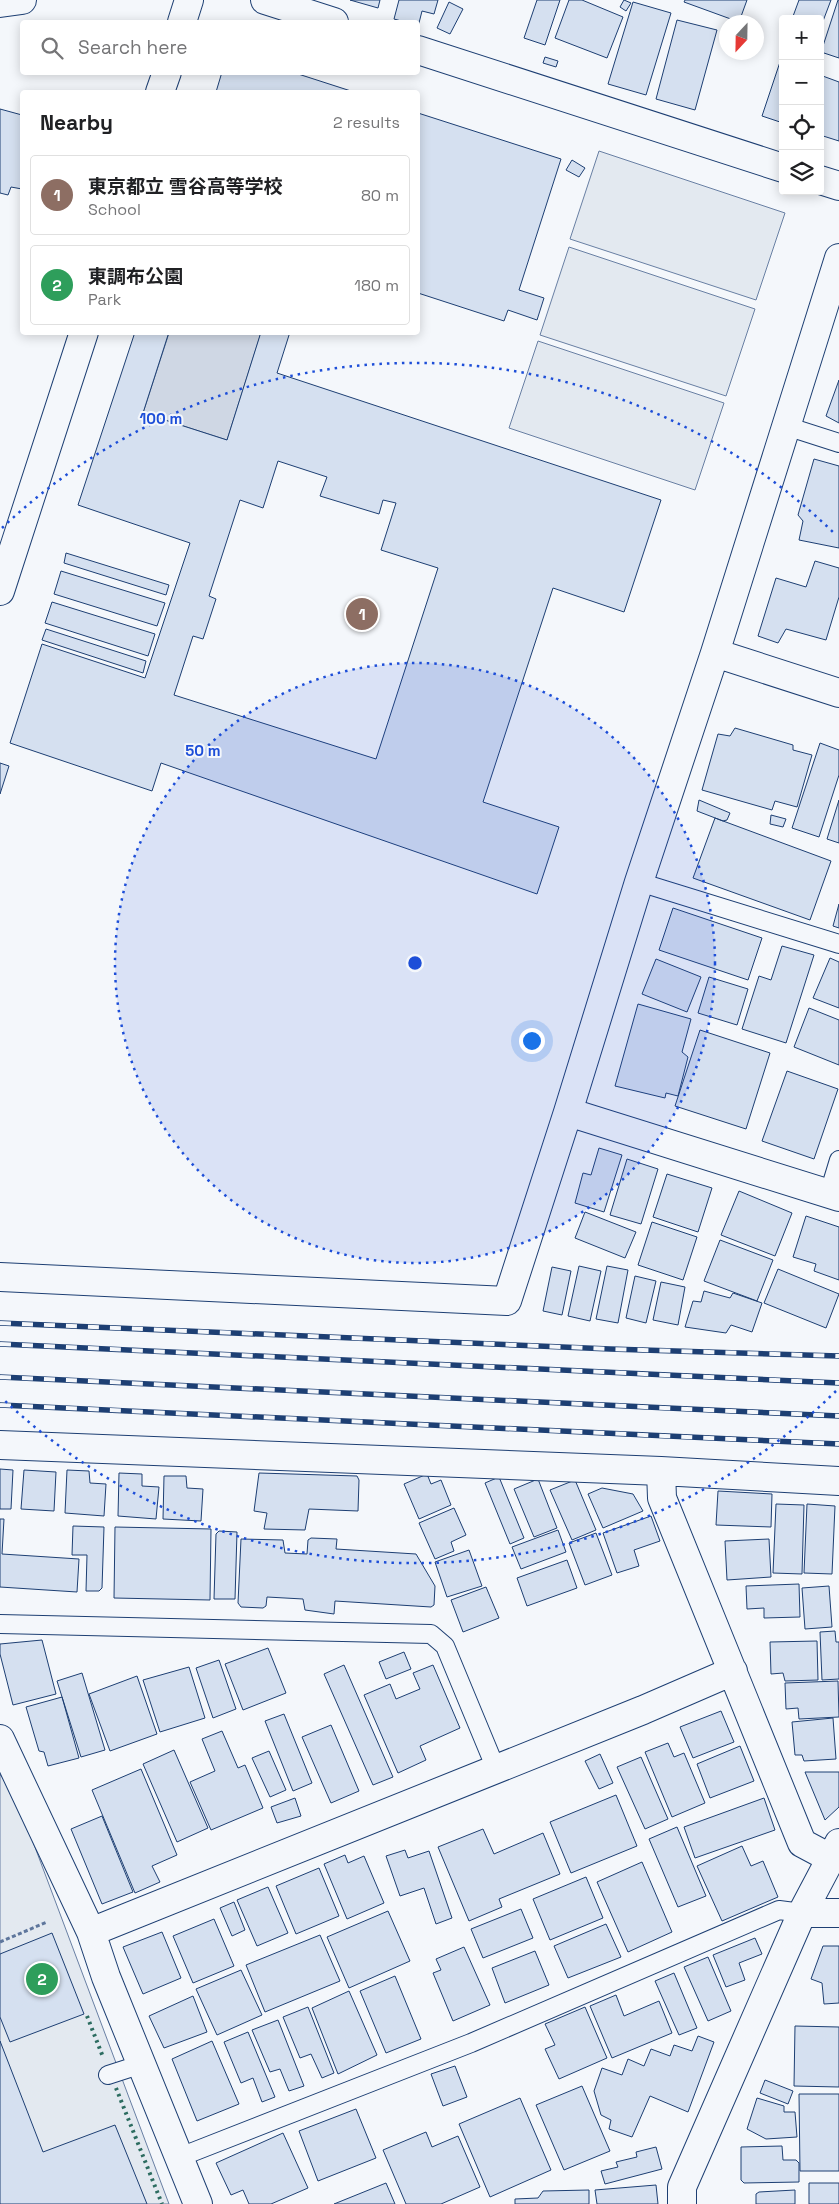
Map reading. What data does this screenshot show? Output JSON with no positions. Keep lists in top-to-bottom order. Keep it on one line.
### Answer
{"north":"bottom","page":{"map_buttons":["+","−"],"search":"Search here","heading":["Nearby","2 results"],"list":[{"mark":"1","name":"東京都立 雪谷高等学校","note":"School","value":"80 m"},{"mark":"2","name":"東調布公園","note":"Park","value":"180 m"}],"pins":["1","2"]},"rings":["100 m","50 m"]}
